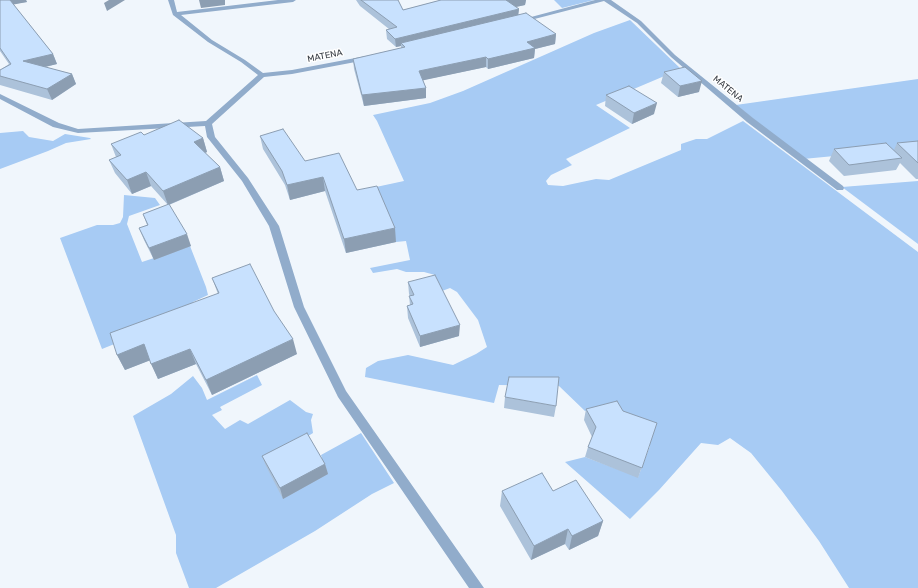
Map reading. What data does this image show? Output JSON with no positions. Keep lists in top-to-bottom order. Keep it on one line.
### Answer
{"streets":{"street":["MATENA"]}}
